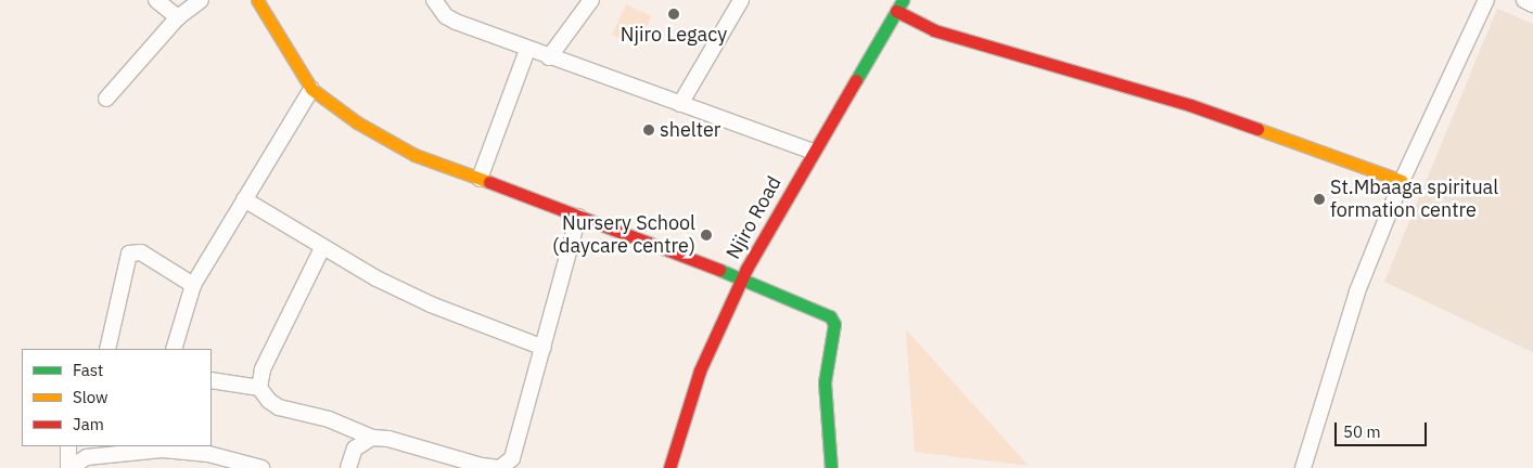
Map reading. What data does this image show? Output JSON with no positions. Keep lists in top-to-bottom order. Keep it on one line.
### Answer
{"streets":{"street":["Njiro Road"]},"places":["Njiro Legacy","shelter","St.Mbaaga spiritual formation centre","Nursery School (daycare centre)"],"legend":["Fast","Slow","Jam"],"scale_bar":"50 m"}
